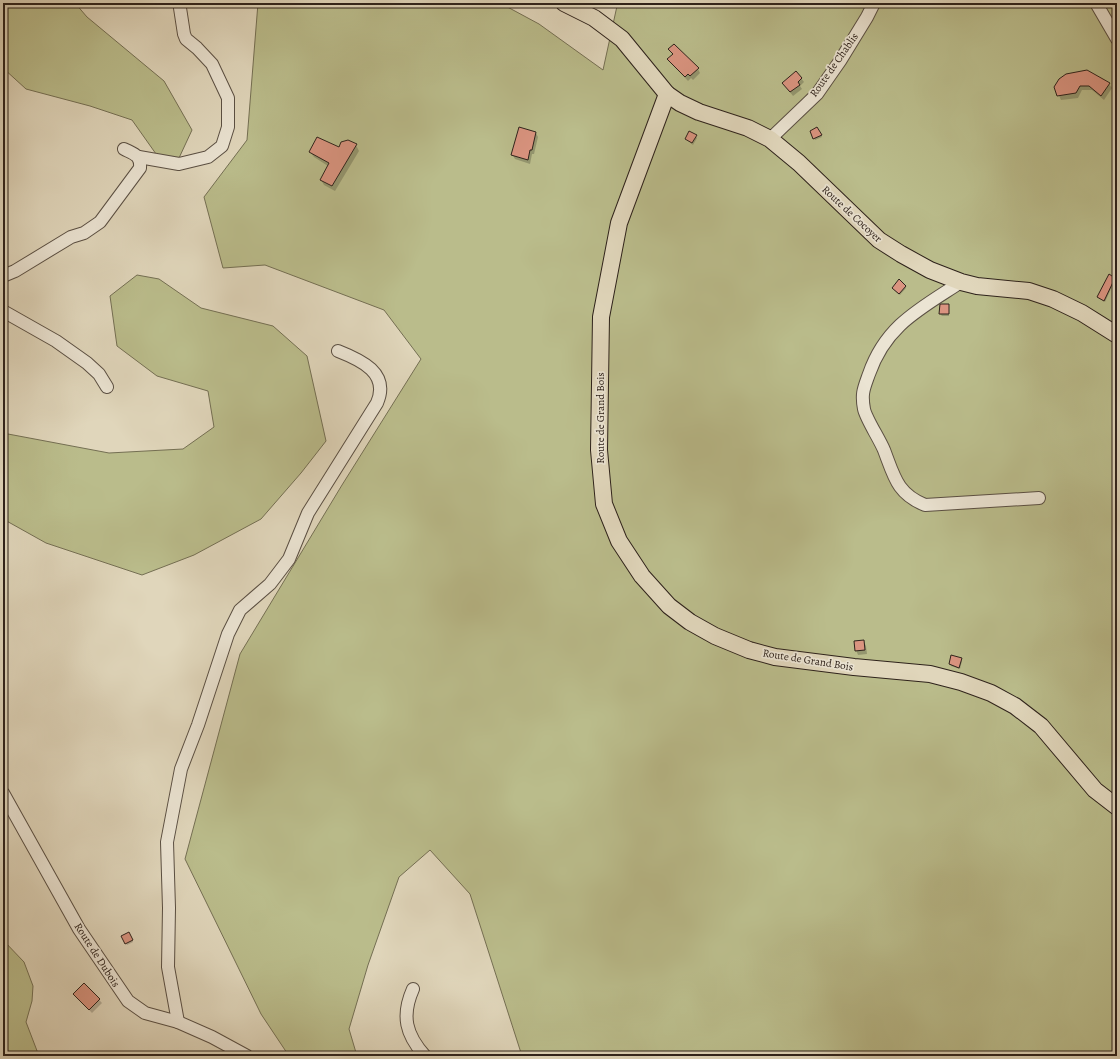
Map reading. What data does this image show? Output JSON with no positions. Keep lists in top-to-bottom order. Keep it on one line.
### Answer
{"streets":{"main road":["Route de Cocoyer","Route de Grand Bois"],"street":["Route de Chablis","Route de Dubois"]},"crossings":[["Route de Chablis","Route de Cocoyer"],["Route de Cocoyer","Route de Grand Bois"]]}
